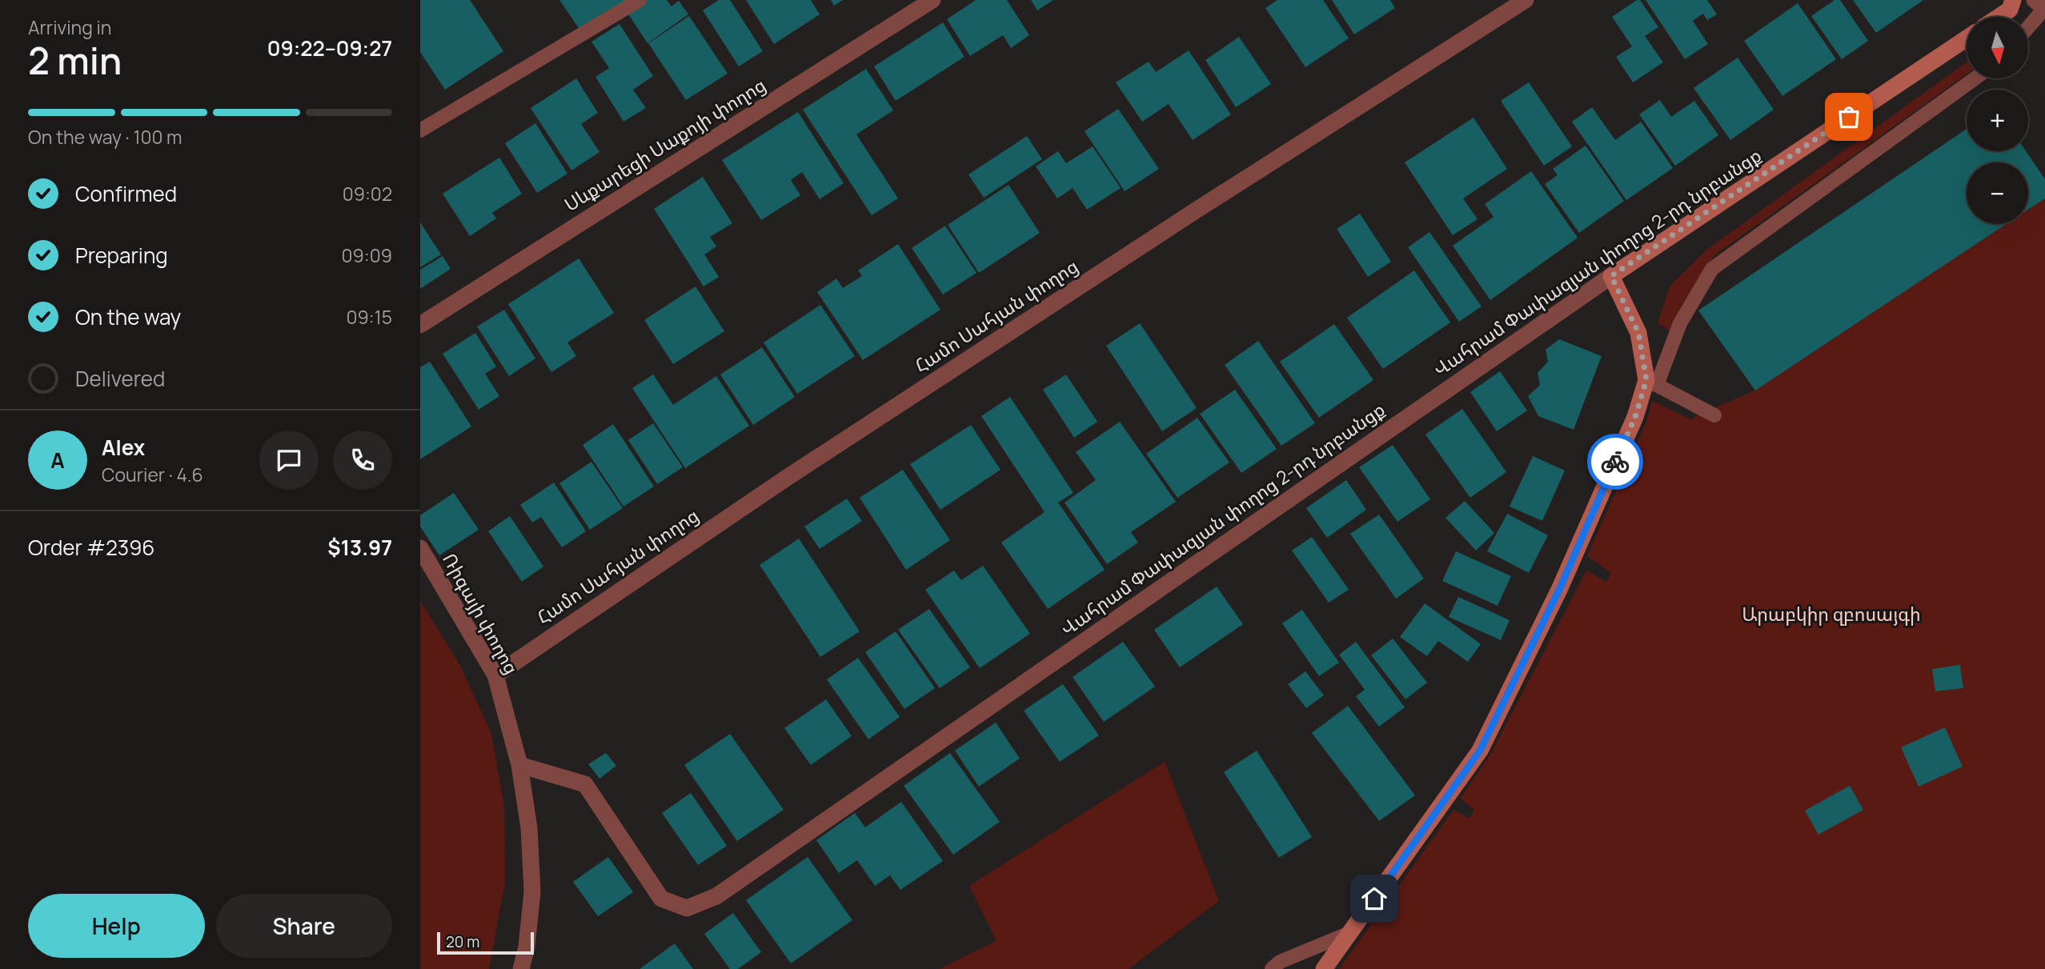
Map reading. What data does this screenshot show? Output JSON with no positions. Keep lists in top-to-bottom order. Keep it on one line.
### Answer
{"streets":{"street":["Սևքարեցի Սաքոյի փողոց","Վահրամ Փափազյան փողոց 2-րդ նրբանցք","Համո Սահյան փողոց","Ռիգայի փողոց"]},"crossings":[["Վահրամ Փափազյան փողոց 2-րդ նրբանցք","Ռիգայի փողոց"],["Համո Սահյան փողոց","Ռիգայի փողոց"]],"parks":["Արաբկիր զբոսայգի"],"scale_bar":"20 m","north":"bottom","page":{"heading":["2 min","Arriving in","09:22–09:27"],"panel":["Alex","Courier · 4.6","Order #2396","$13.97"],"map_buttons":["+","−"],"bar":"On the way · 100 m","list":[["Confirmed","09:02"],["Preparing","09:09"],["On the way","09:15"],"Delivered"],"round":"A","buttons":["Help","Share"],"scale":"20 m"}}
